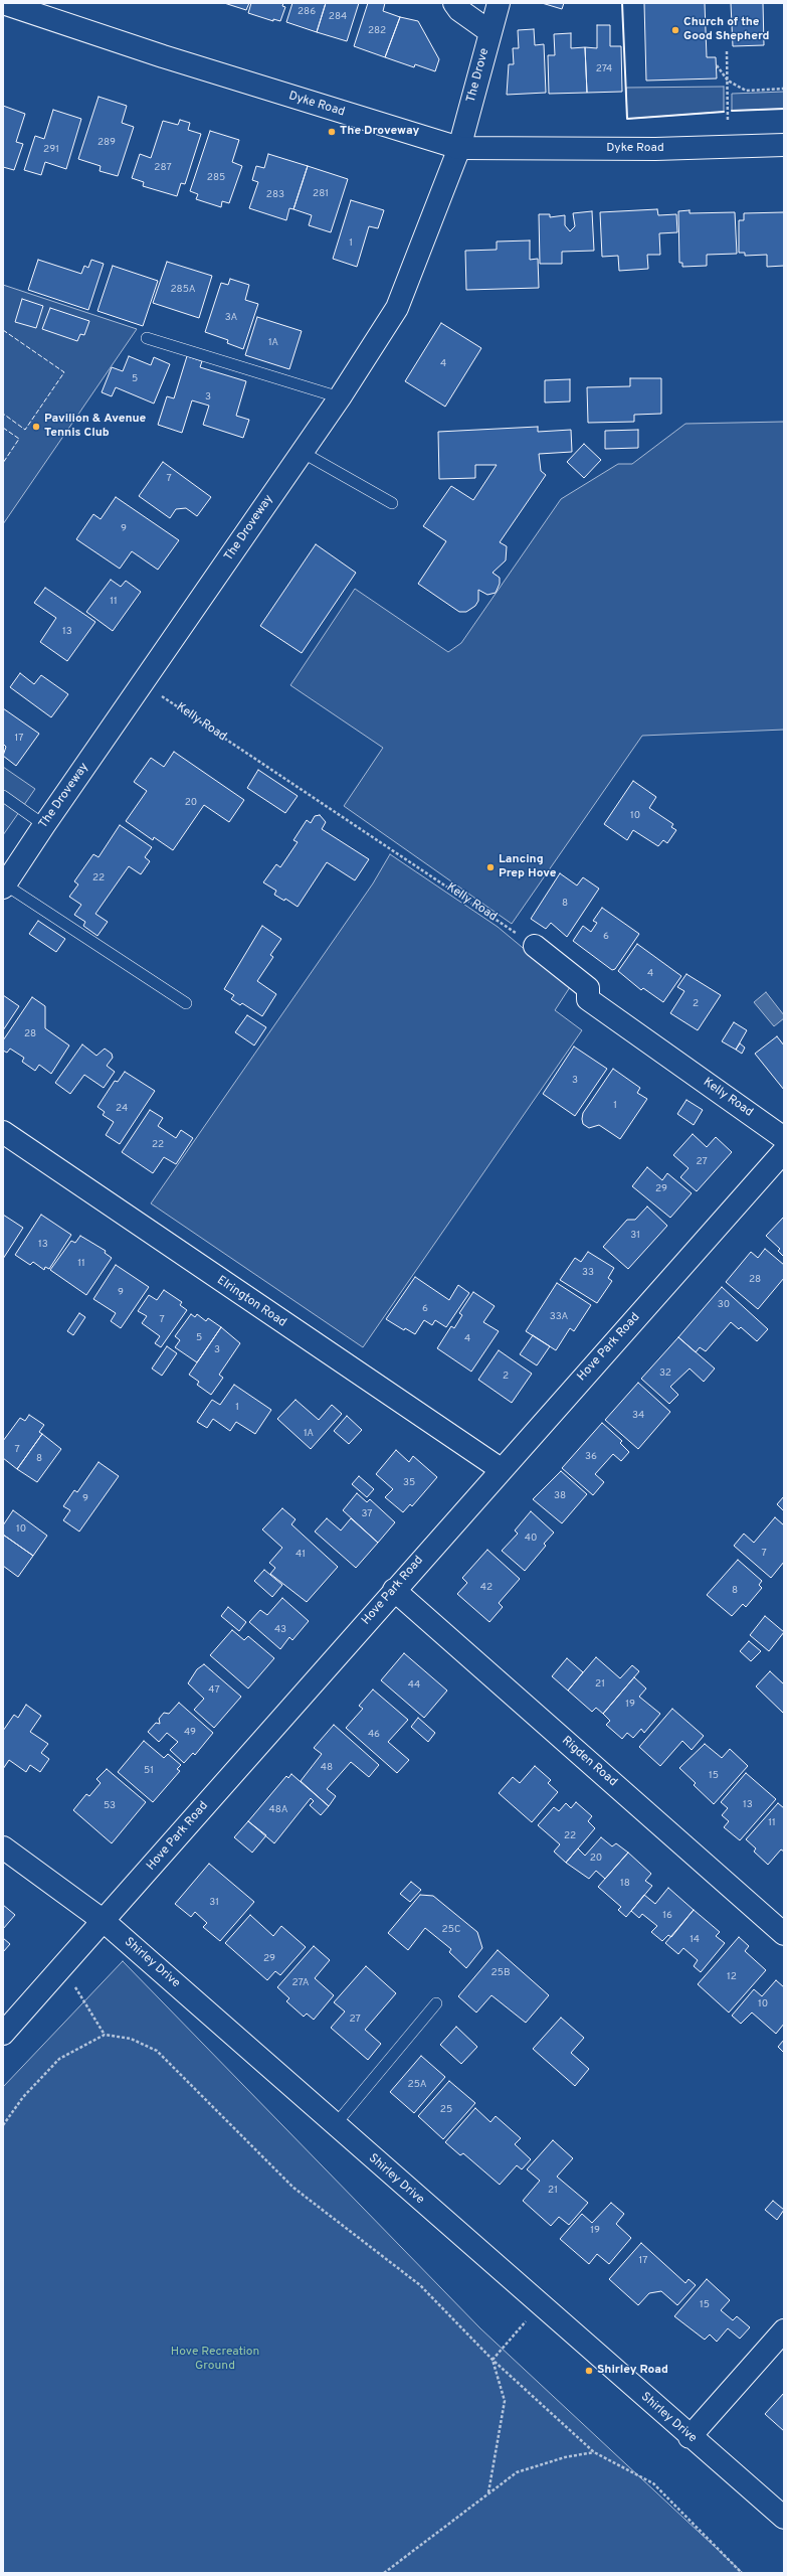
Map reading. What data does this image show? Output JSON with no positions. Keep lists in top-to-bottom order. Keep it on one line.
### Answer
{"streets":{"street":["The Drove","Dyke Road","The Droveway","Kelly Road","Elrington Road","Hove Park Road","Rigden Road","Shirley Drive"]},"crossings":[["The Drove","Dyke Road"],["The Drove","The Droveway"],["Dyke Road","The Droveway"],["The Droveway","Kelly Road"],["Elrington Road","Hove Park Road"],["Hove Park Road","Rigden Road"],["Hove Park Road","Shirley Drive"]],"parks":["Hove Recreation Ground"],"places":["Church of the Good Shepherd","The Droveway","Pavilion & Avenue Tennis Club","Lancing Prep Hove","Shirley Road"],"house_numbers":["286","284","282","274","289","291","287","285","281","283","1","285A","3A","1A","4","5","3","7","9","11","13","17","20","10","22","8","6","4","2","28","3","1","24","22","27","29","31","13","11","33","28","9","30","6","33A","7","5","4","3","32","2","1","34","1A","7","36","8","35","38","9","37","10","40","7","41","42","8","43","21","44","47","19","49","46","48","51","15","13","53","48A","11","22","20","18","31","16","25C","14","29","25B","12","27A","10","27","25A","25","21","19","17","15"]}
